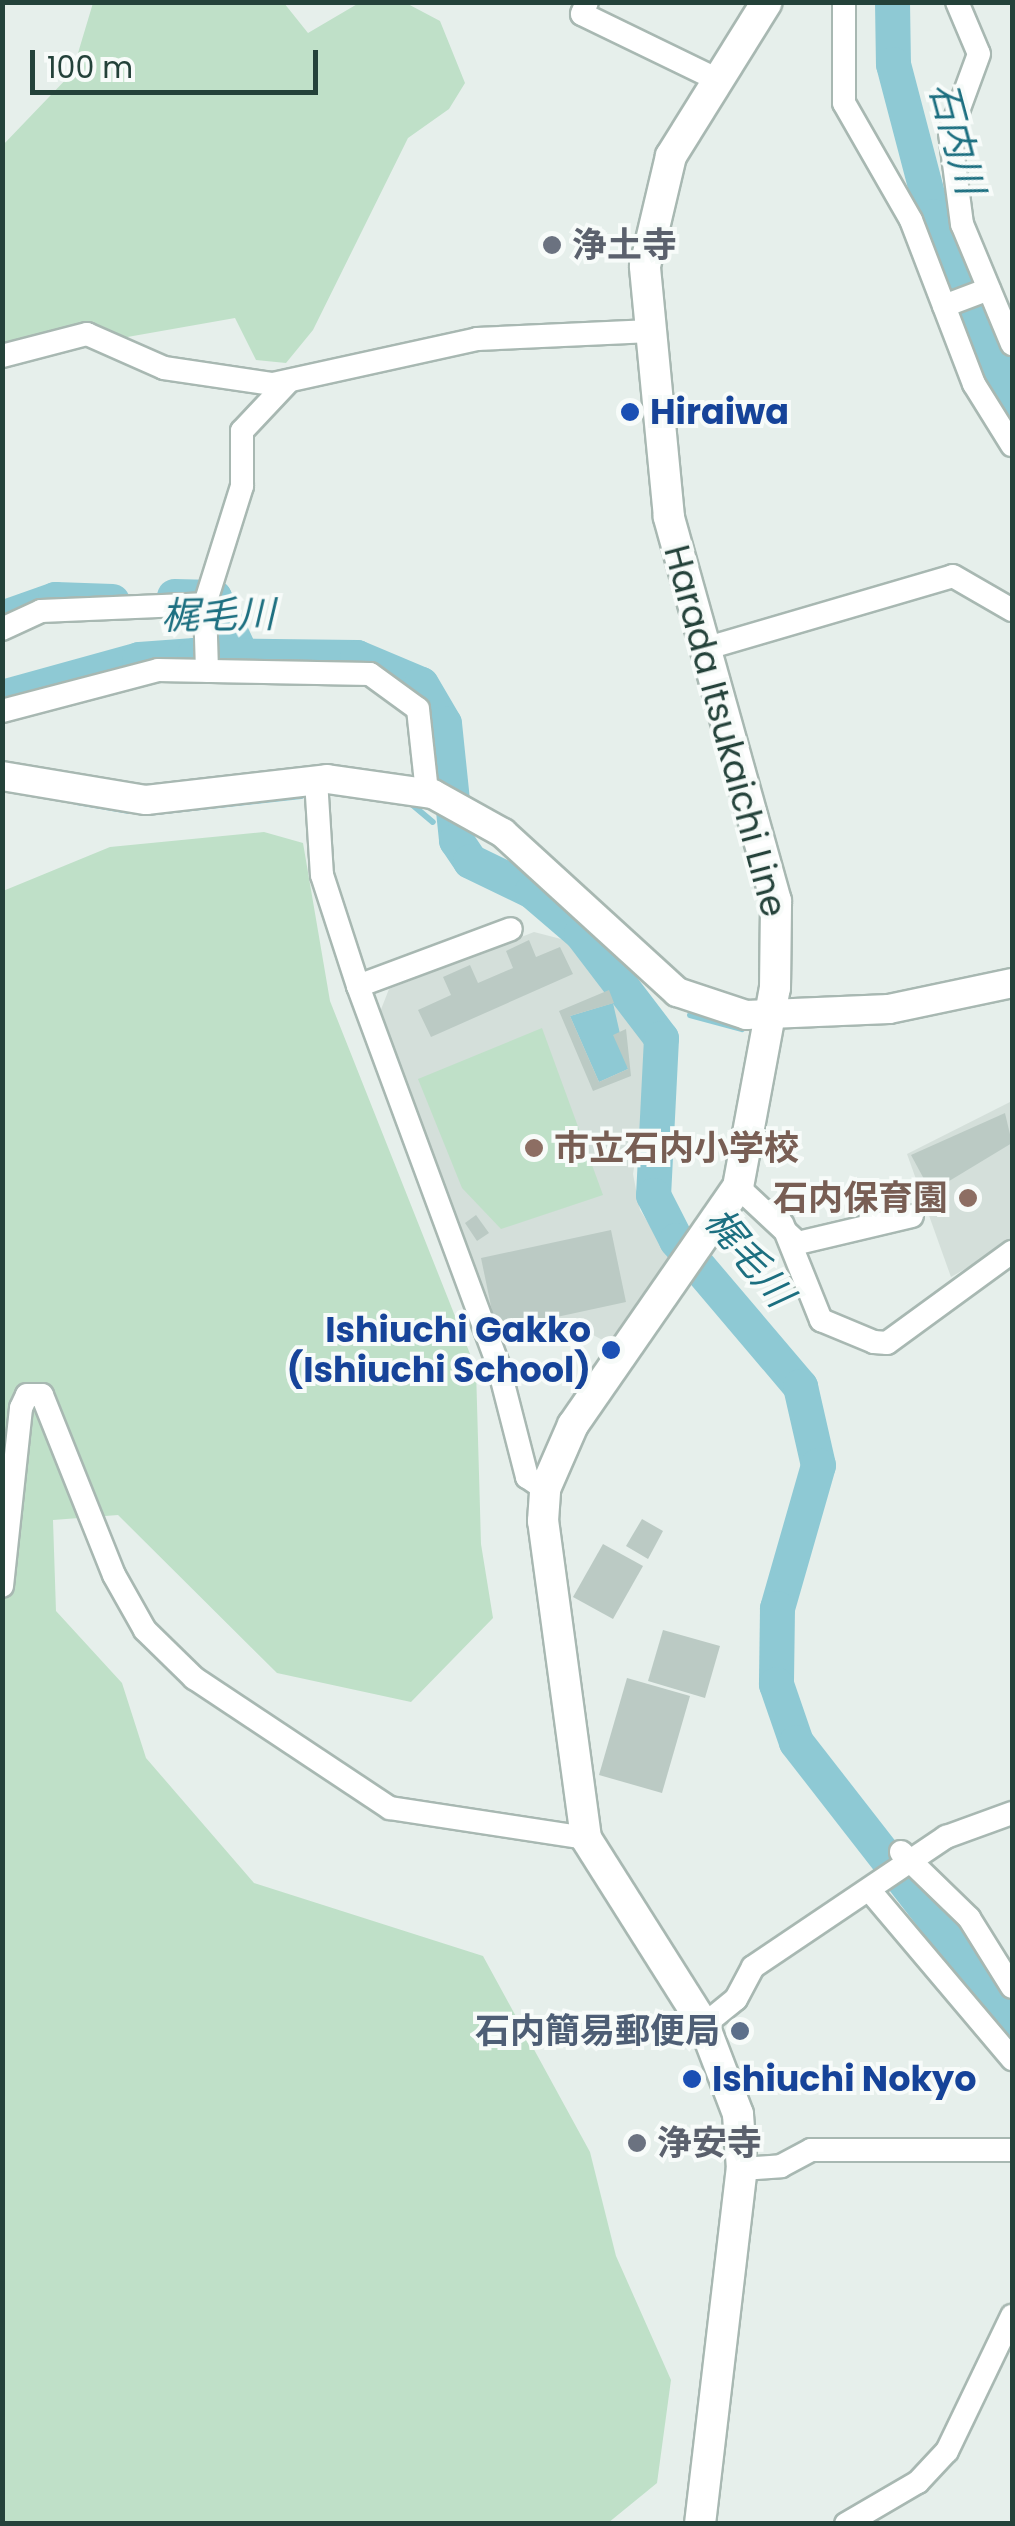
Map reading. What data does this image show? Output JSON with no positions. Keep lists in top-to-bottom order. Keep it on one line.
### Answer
{"streets":{"main road":["Harada Itsukaichi Line"]},"water":["石内川","梶毛川"],"places":["浄土寺","Hiraiwa","市立石内小学校","石内保育園","Ishiuchi Gakko (Ishiuchi School)","石内簡易郵便局","Ishiuchi Nokyo","浄安寺"],"scale_bar":"100 m"}
